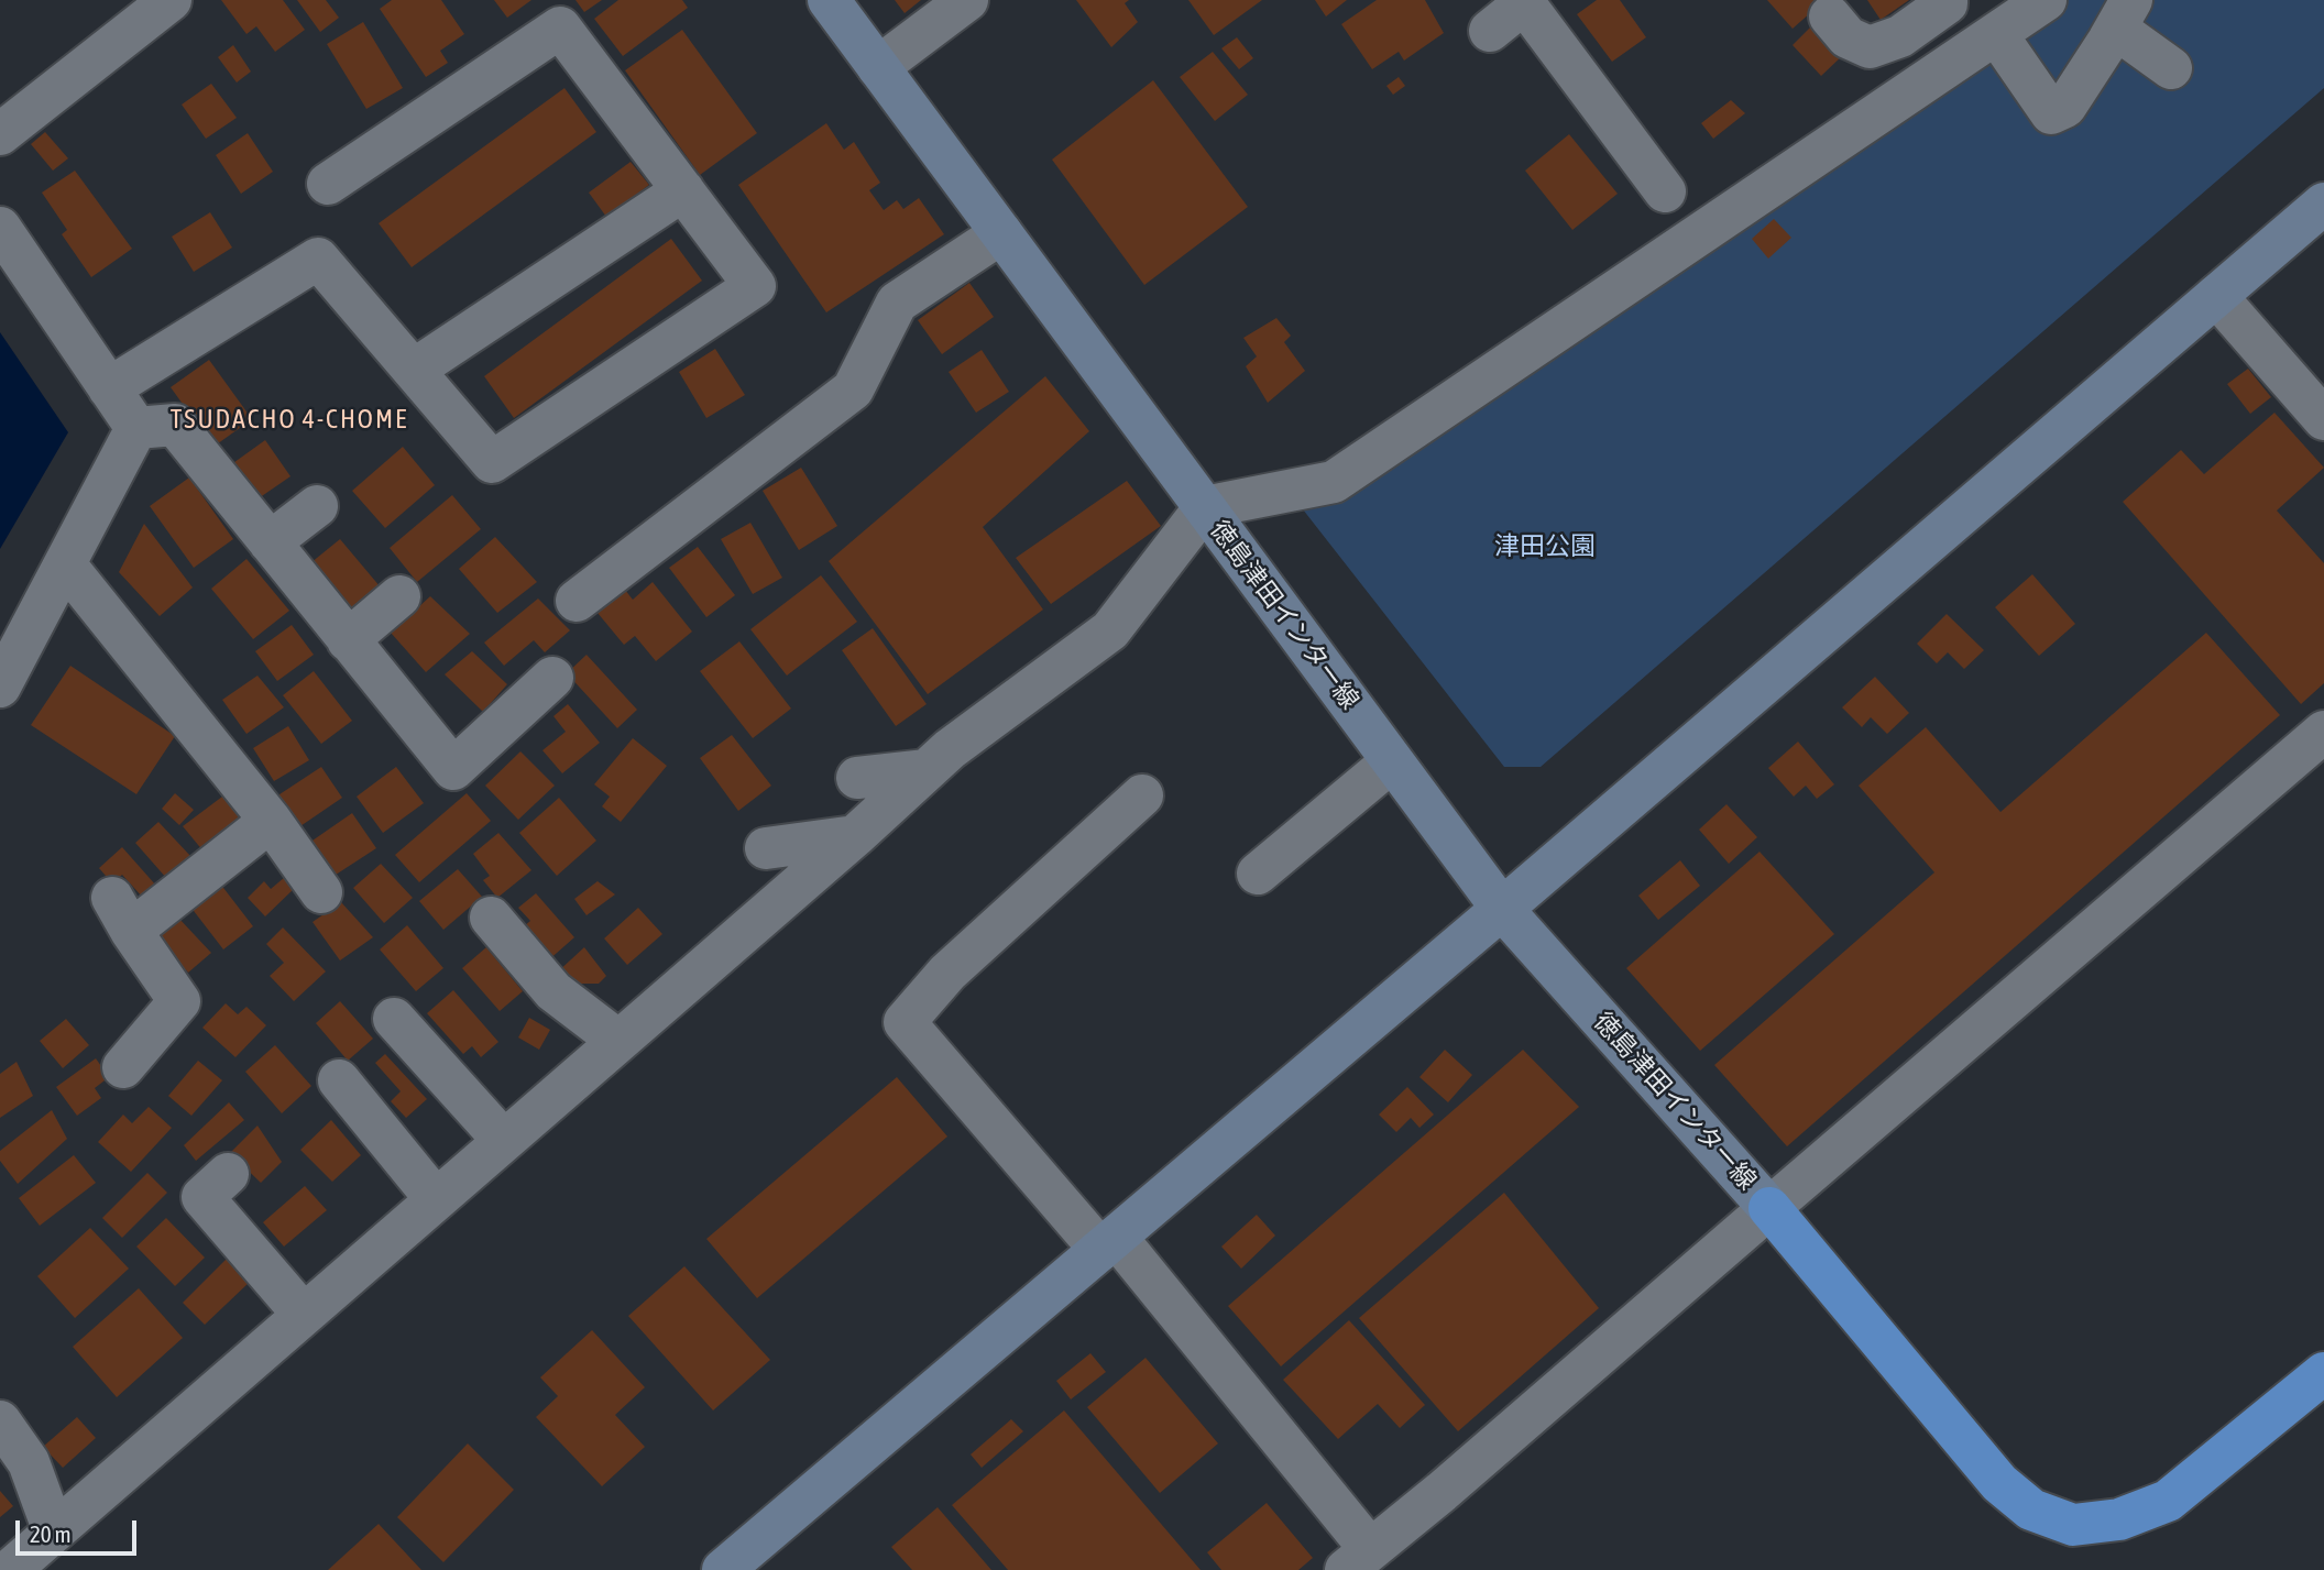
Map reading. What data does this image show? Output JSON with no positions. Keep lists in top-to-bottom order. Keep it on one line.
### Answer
{"streets":{"street":["徳島津田インター線"]},"districts":["TSUDACHO 4-CHOME"],"parks":["津田公園"],"scale_bar":"20 m"}
